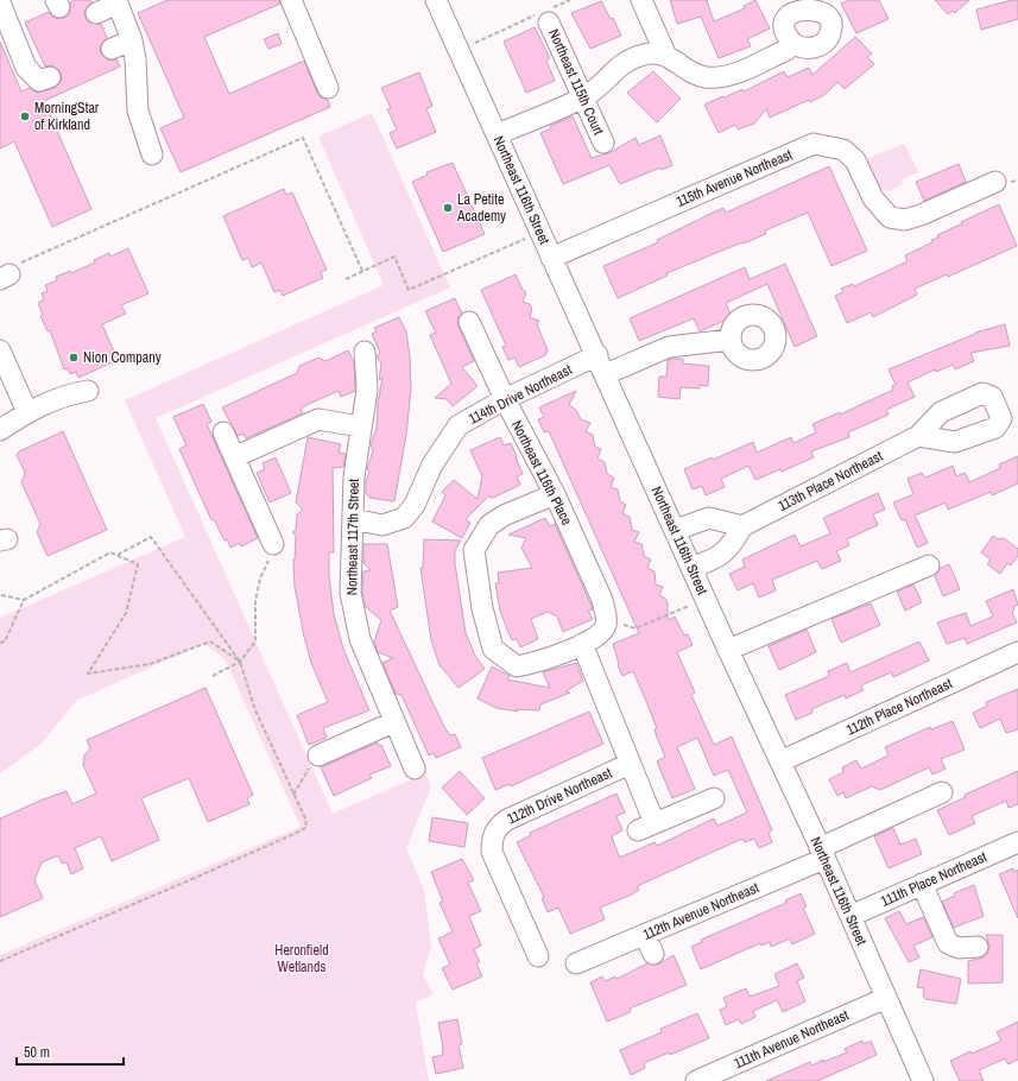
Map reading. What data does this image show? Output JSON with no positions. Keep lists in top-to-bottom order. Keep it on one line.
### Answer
{"streets":{"street":["Northeast 115th Court","115th Avenue Northeast","Northeast 116th Street","114th Drive Northeast","Northeast 116th Place","113th Place Northeast","Northeast 117th Street","112th Place Northeast","112th Drive Northeast","111th Place Northeast","112th Avenue Northeast","111th Avenue Northeast"]},"crossings":[["115th Avenue Northeast","Northeast 116th Street"],["Northeast 116th Street","114th Drive Northeast"],["Northeast 116th Street","112th Place Northeast"],["Northeast 116th Street","111th Place Northeast"],["Northeast 116th Street","112th Avenue Northeast"],["Northeast 116th Street","111th Avenue Northeast"],["114th Drive Northeast","Northeast 116th Place"],["114th Drive Northeast","Northeast 117th Street"]],"parks":["Heronfield Wetlands"],"places":["MorningStar of Kirkland","La Petite Academy","Nion Company"],"scale_bar":"50 m"}
